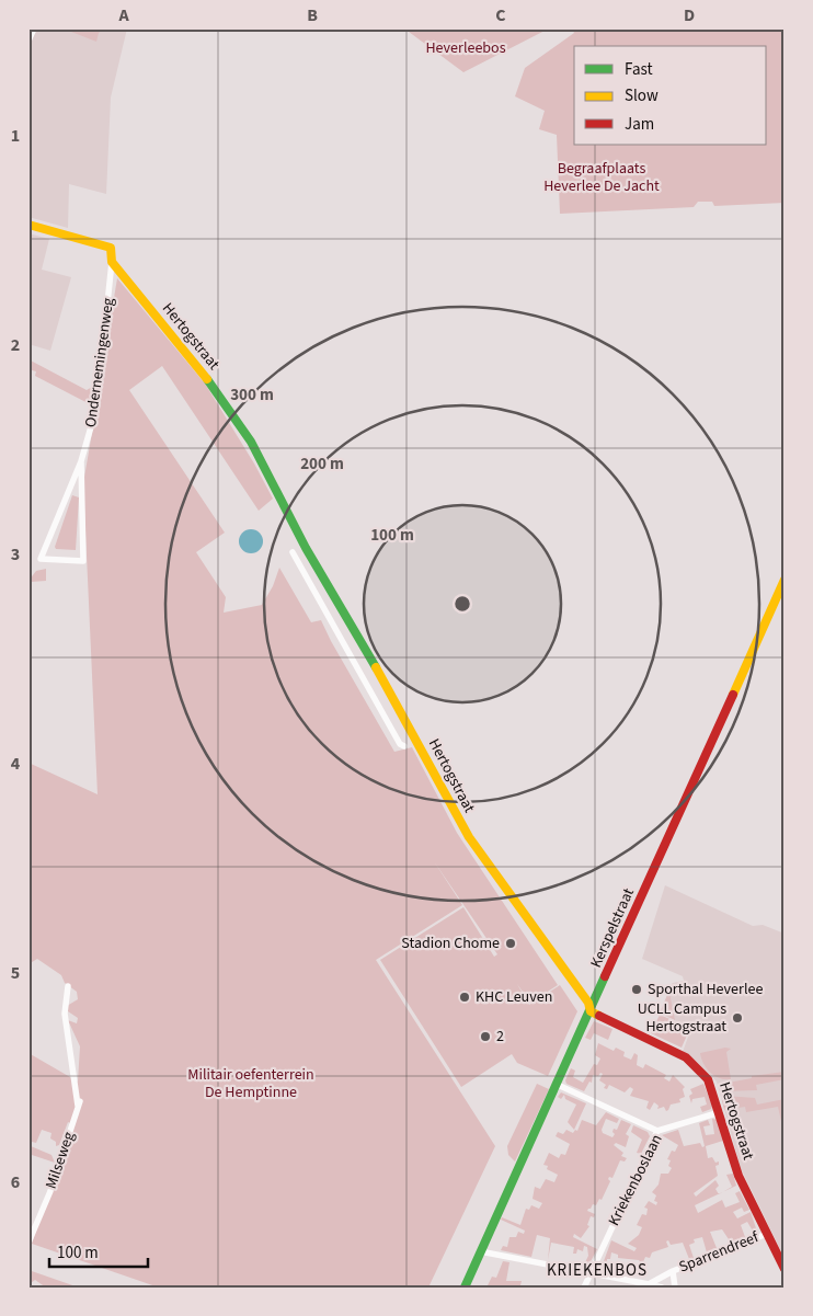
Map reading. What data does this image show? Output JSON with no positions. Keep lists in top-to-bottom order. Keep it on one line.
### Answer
{"streets":{"street":["Hertogstraat","Ondernemingenweg","Kerspelstraat","Milseweg","Kriekenboslaan","Sparrendreef"]},"crossings":[["Hertogstraat","Ondernemingenweg"],["Hertogstraat","Kerspelstraat"],["Hertogstraat","Kriekenboslaan"],["Hertogstraat","Sparrendreef"]],"districts":["KRIEKENBOS"],"parks":["Heverleebos","Begraafplaats Heverlee De Jacht","Militair oefenterrein De Hemptinne"],"places":["Stadion Chome","Sporthal Heverlee","KHC Leuven","UCLL Campus Hertogstraat","2"],"legend":["Fast","Slow","Jam"],"scale_bar":"100 m","grid":{"columns":["A","B","C","D"],"rows":["1","2","3","4","5","6"]},"rings":["300 m","200 m","100 m"]}
